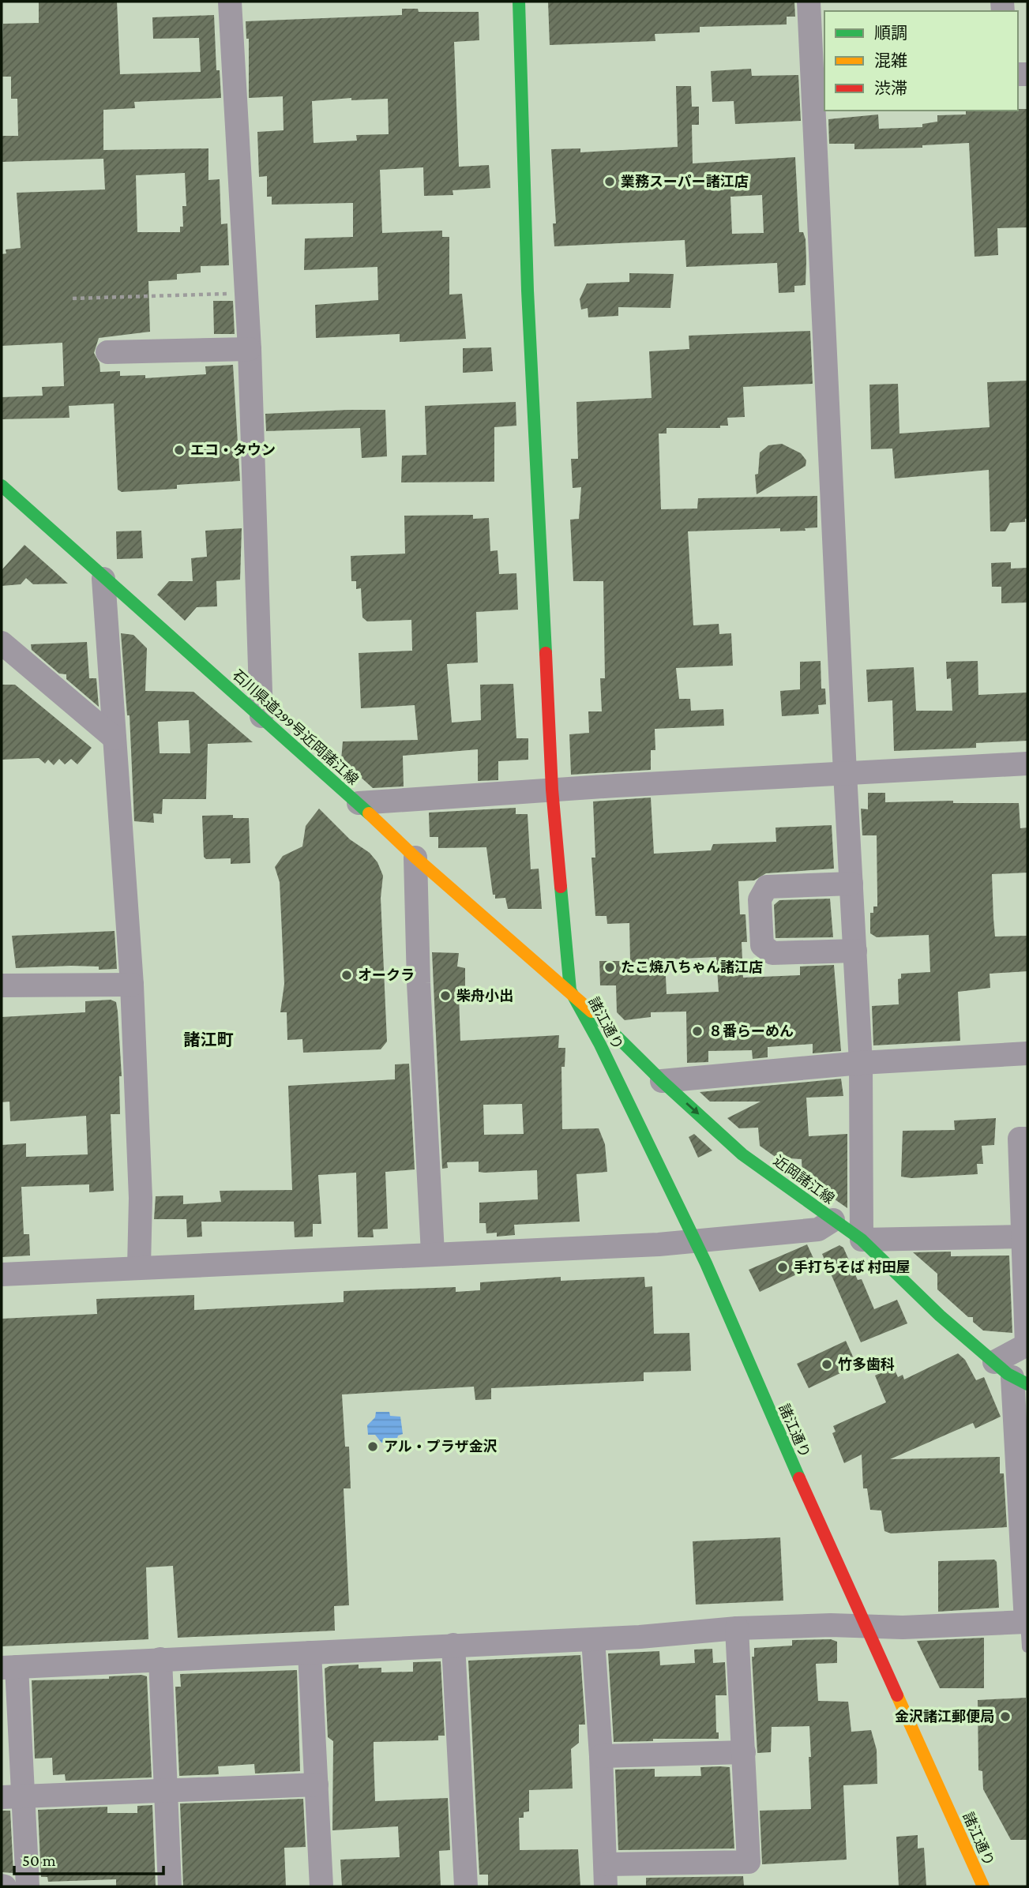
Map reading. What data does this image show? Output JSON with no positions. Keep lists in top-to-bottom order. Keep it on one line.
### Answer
{"streets":{"street":["石川県道299号近岡諸江線","諸江通り","近岡諸江線"]},"crossings":[["石川県道299号近岡諸江線","諸江通り"],["石川県道299号近岡諸江線","近岡諸江線"],["諸江通り","近岡諸江線"]],"one_way":["近岡諸江線"],"districts":["諸江町"],"places":["業務スーパー諸江店","エコ・タウン","たこ焼八ちゃん諸江店","オークラ","柴舟小出","８番らーめん","手打ちそば 村田屋","竹多歯科","アル・プラザ金沢","金沢諸江郵便局"],"legend":["順調","混雑","渋滞"],"scale_bar":"50 m"}
